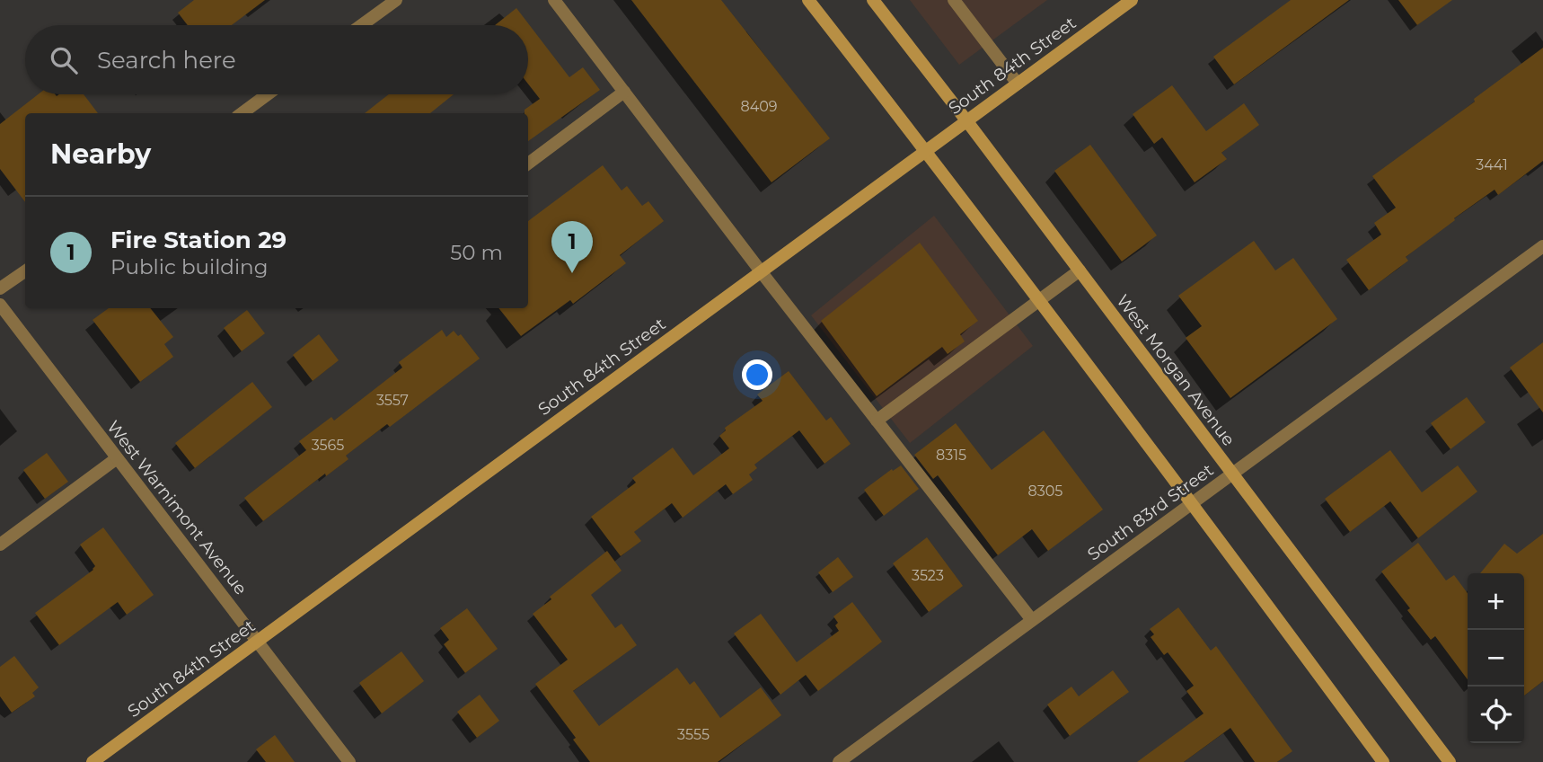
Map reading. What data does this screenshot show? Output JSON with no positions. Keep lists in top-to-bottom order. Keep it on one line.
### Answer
{"streets":{"street":["South 84th Street","West Morgan Avenue","West Warnimont Avenue","South 83rd Street"]},"crossings":[["South 84th Street","West Morgan Avenue"],["South 84th Street","West Warnimont Avenue"],["West Morgan Avenue","South 83rd Street"]],"house_numbers":["8409","3441","3557","3565","8315","8305","3523","3555"],"page":{"search":"Search here","heading":"Nearby","list":[{"mark":"1","name":"Fire Station 29","note":"Public building","value":"50 m"}],"pins":"1","map_buttons":["+","−"]}}
